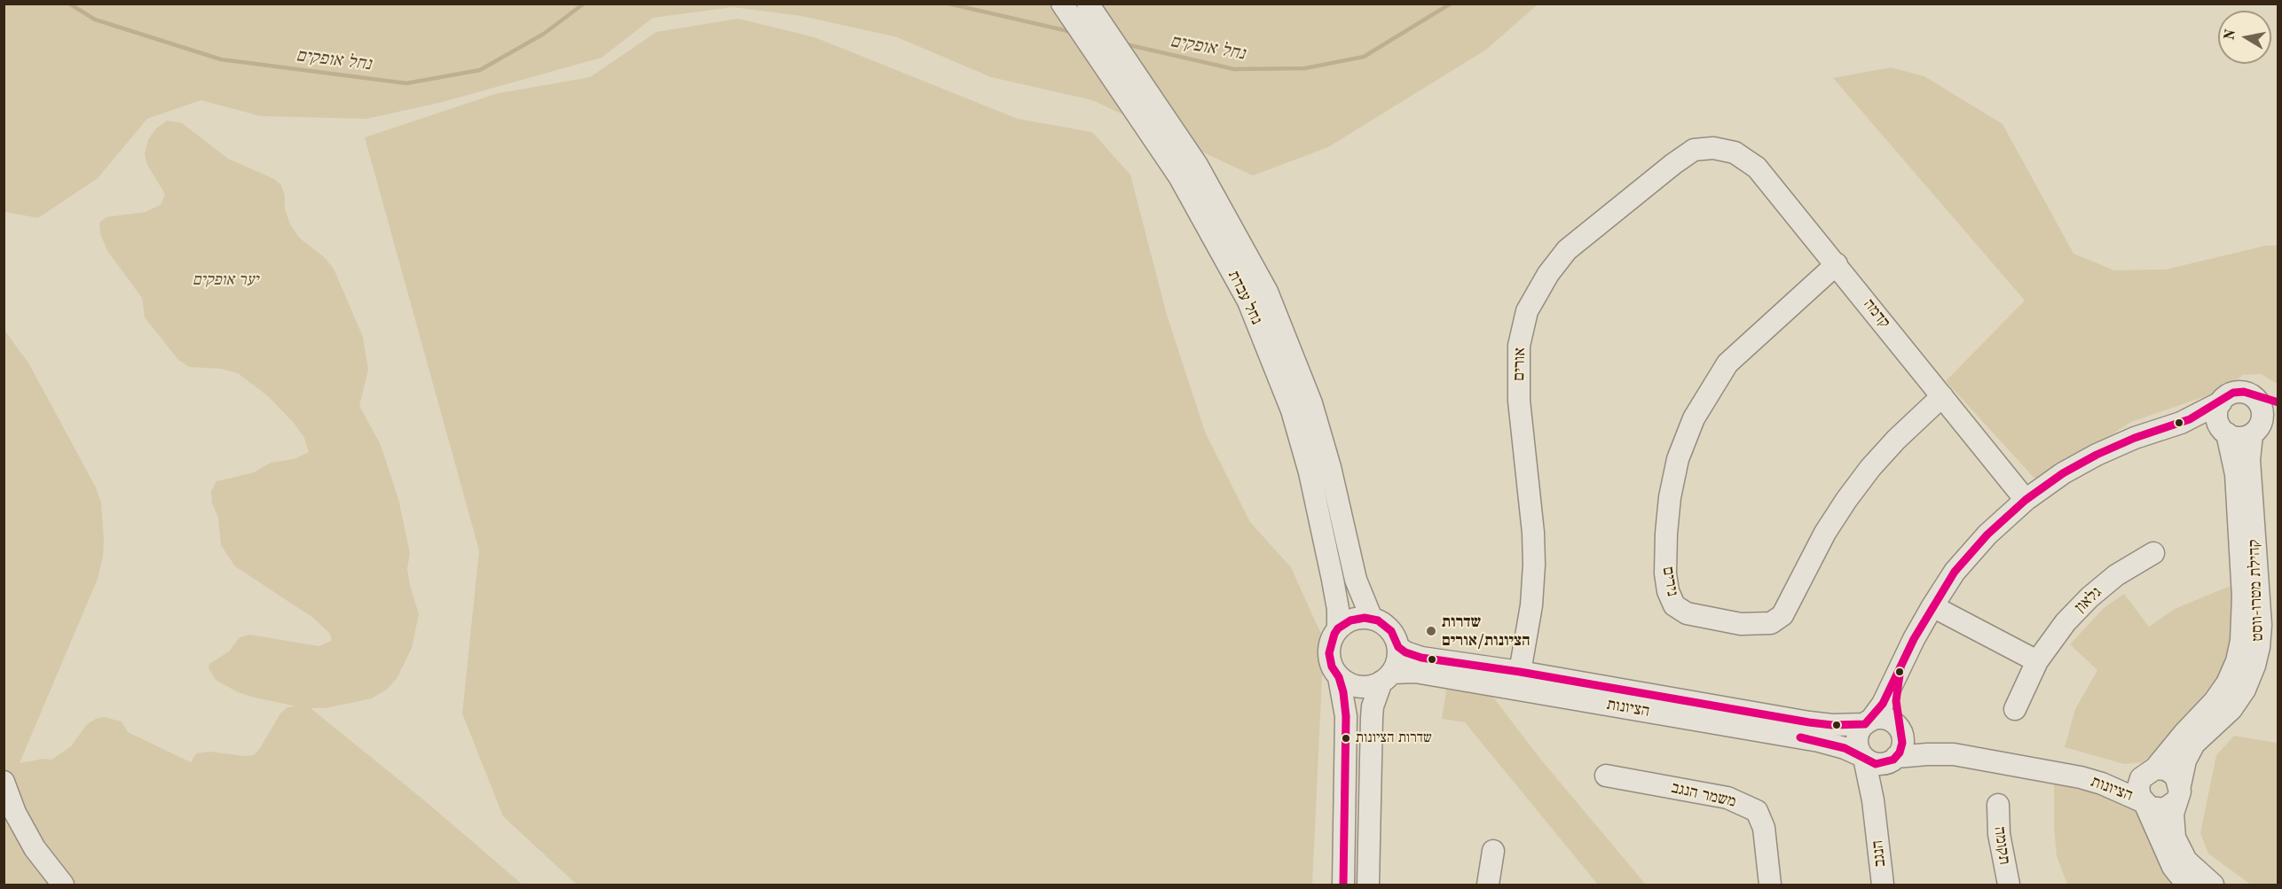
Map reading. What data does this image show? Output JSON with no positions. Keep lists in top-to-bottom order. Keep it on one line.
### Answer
{"streets":{"street":["נחל עבדת","קדמה","אורים","נירים","קהילת מטרו-ווסט","גלאון","הציונות","משמר הנגב","תקומה","הנגב"]},"crossings":[["נחל עבדת","הציונות"],["קדמה","אורים"],["קדמה","נירים"],["אורים","הציונות"],["קהילת מטרו-ווסט","הציונות"],["הציונות","הנגב"]],"water":["נחל אופקים"],"parks":["יער אופקים"],"places":["שדרות הציונות/אורים","שדרות הציונות"],"north":"left"}
